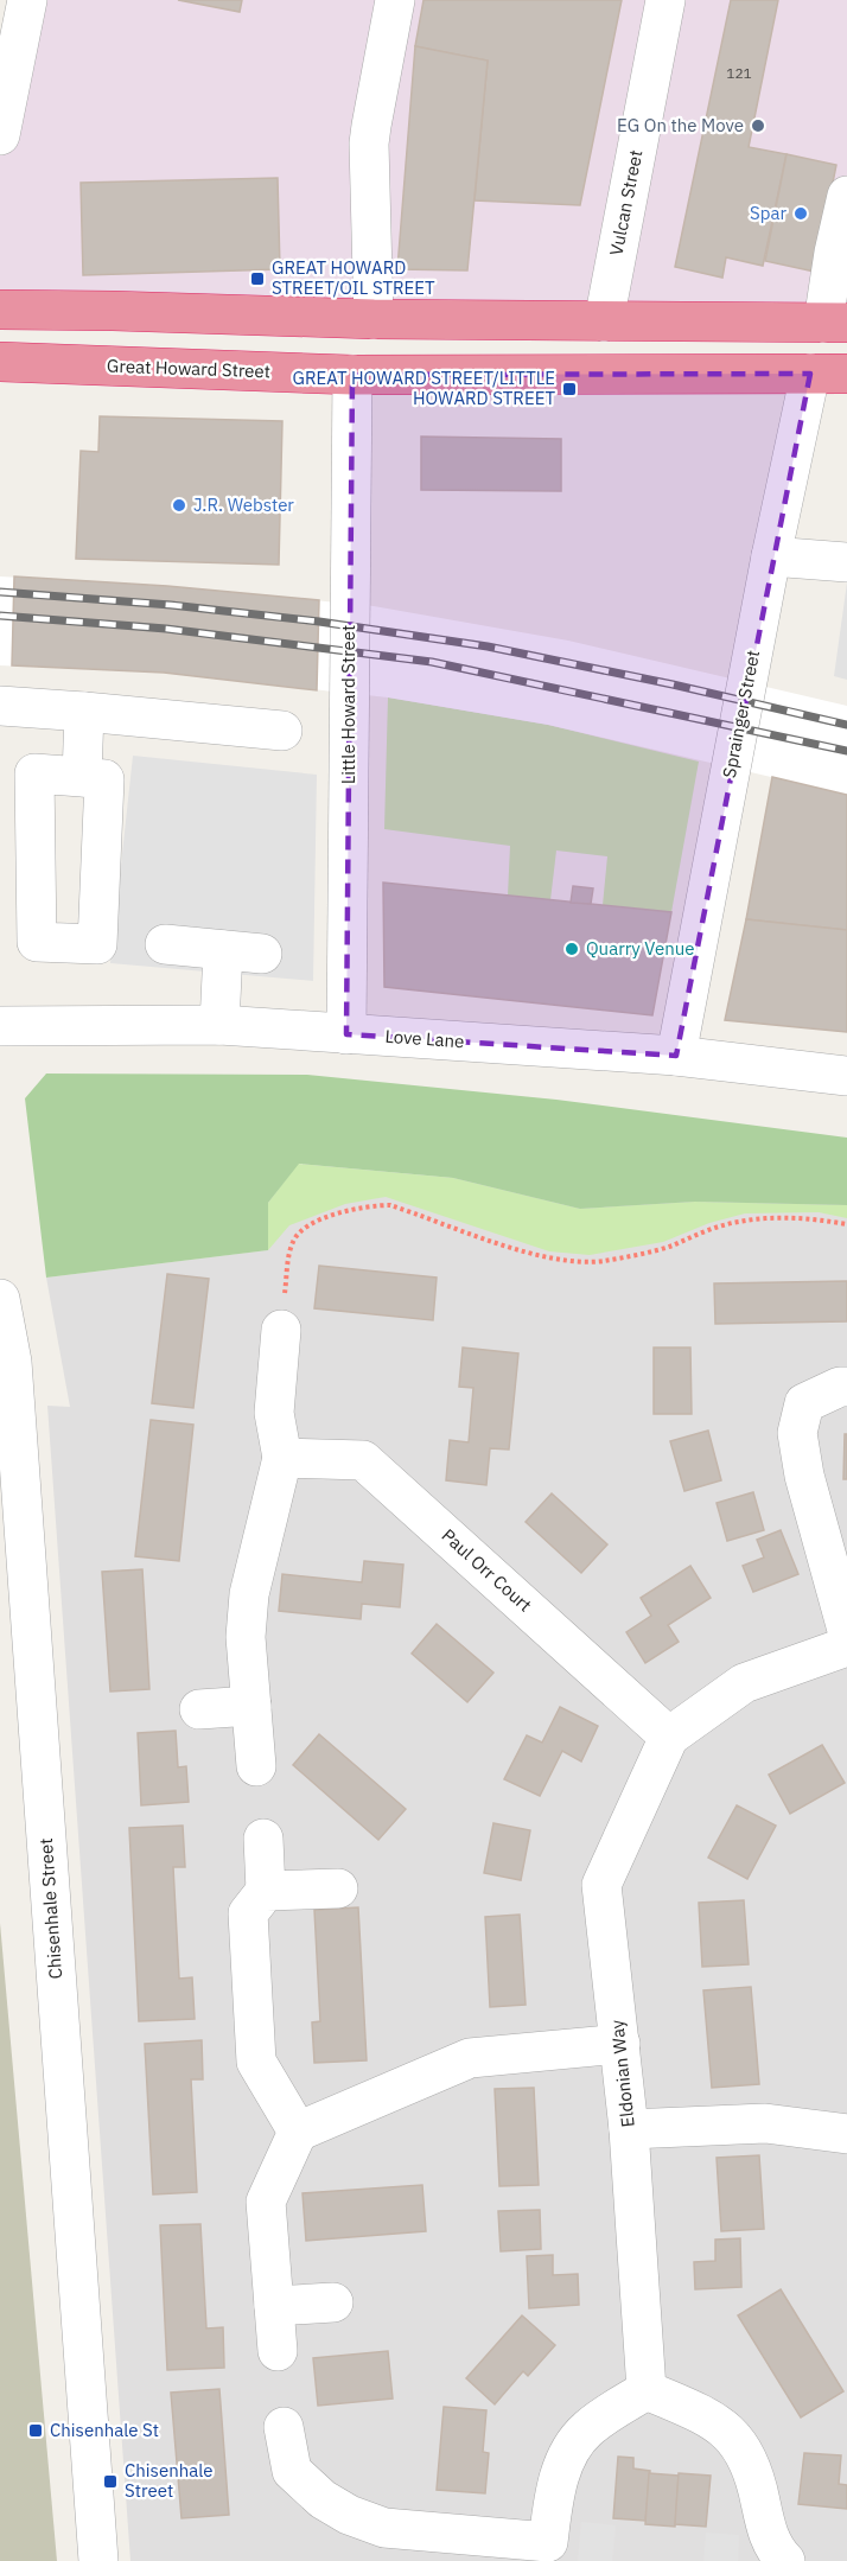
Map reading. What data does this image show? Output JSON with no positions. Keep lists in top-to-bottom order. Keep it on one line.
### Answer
{"streets":{"highway":["Great Howard Street"],"street":["Vulcan Street","Little Howard Street","Sprainger Street","Love Lane","Paul Orr Court","Chisenhale Street","Eldonian Way"]},"crossings":[["Great Howard Street","Little Howard Street"],["Great Howard Street","Sprainger Street"],["Little Howard Street","Love Lane"],["Sprainger Street","Love Lane"],["Paul Orr Court","Eldonian Way"]],"places":{"other":["EG On the Move","Spar","J.R. Webster","Quarry Venue"],"transit":["GREAT HOWARD STREET/OIL STREET","GREAT HOWARD STREET/LITTLE HOWARD STREET","Chisenhale St","Chisenhale Street"]},"house_numbers":["121"]}
